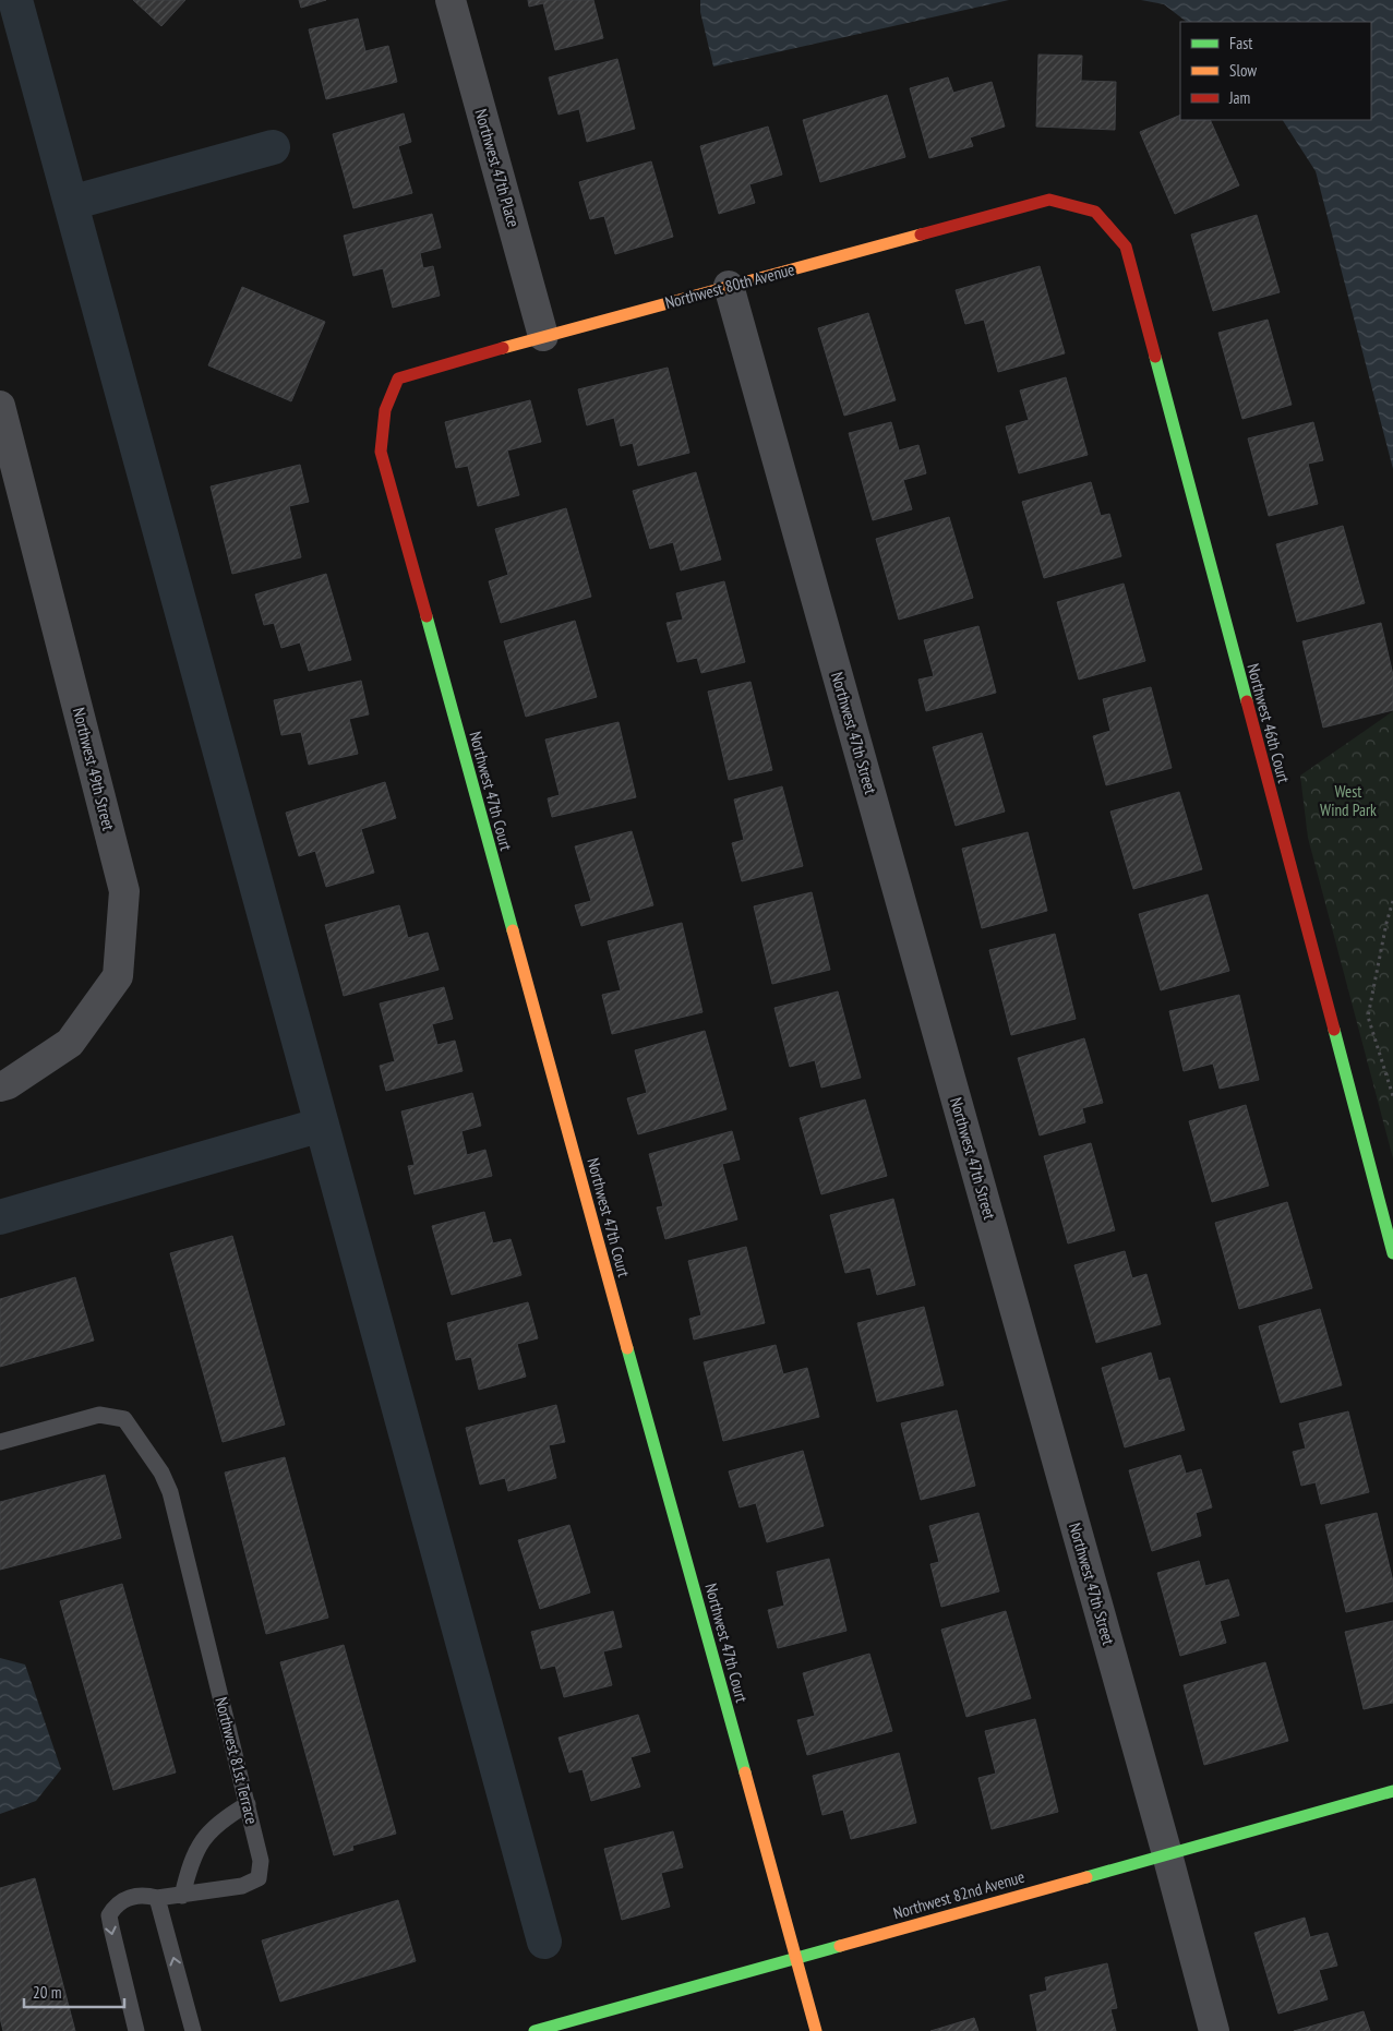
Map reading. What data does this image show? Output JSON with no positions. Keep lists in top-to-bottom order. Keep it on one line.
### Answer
{"streets":{"street":["Northwest 47th Place","Northwest 80th Avenue","Northwest 46th Court","Northwest 47th Street","Northwest 49th Street","Northwest 47th Court","Northwest 82nd Avenue"],"lane":["Northwest 81st Terrace"]},"crossings":[["Northwest 47th Place","Northwest 80th Avenue"],["Northwest 80th Avenue","Northwest 46th Court"],["Northwest 80th Avenue","Northwest 47th Street"],["Northwest 80th Avenue","Northwest 47th Court"],["Northwest 47th Street","Northwest 82nd Avenue"],["Northwest 47th Court","Northwest 82nd Avenue"]],"parks":["West Wind Park"],"legend":["Fast","Slow","Jam"],"scale_bar":"20 m"}
